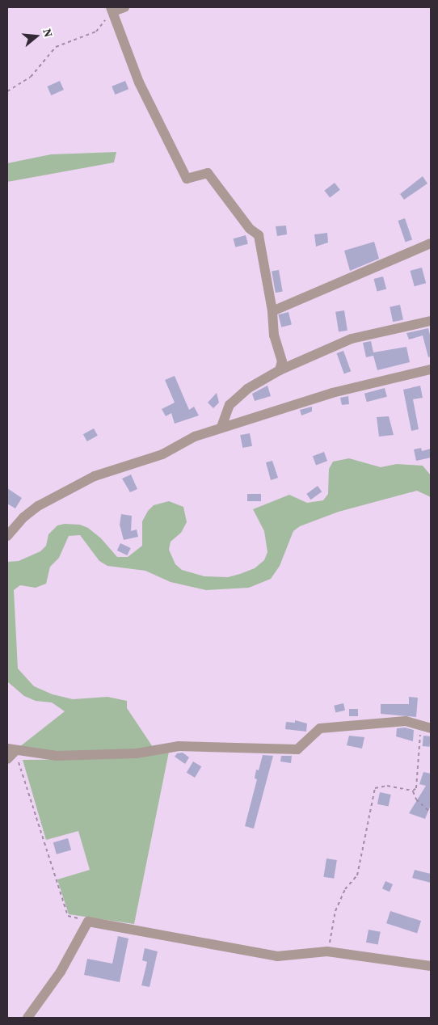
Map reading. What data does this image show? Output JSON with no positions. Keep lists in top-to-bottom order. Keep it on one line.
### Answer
{"north":"right"}
